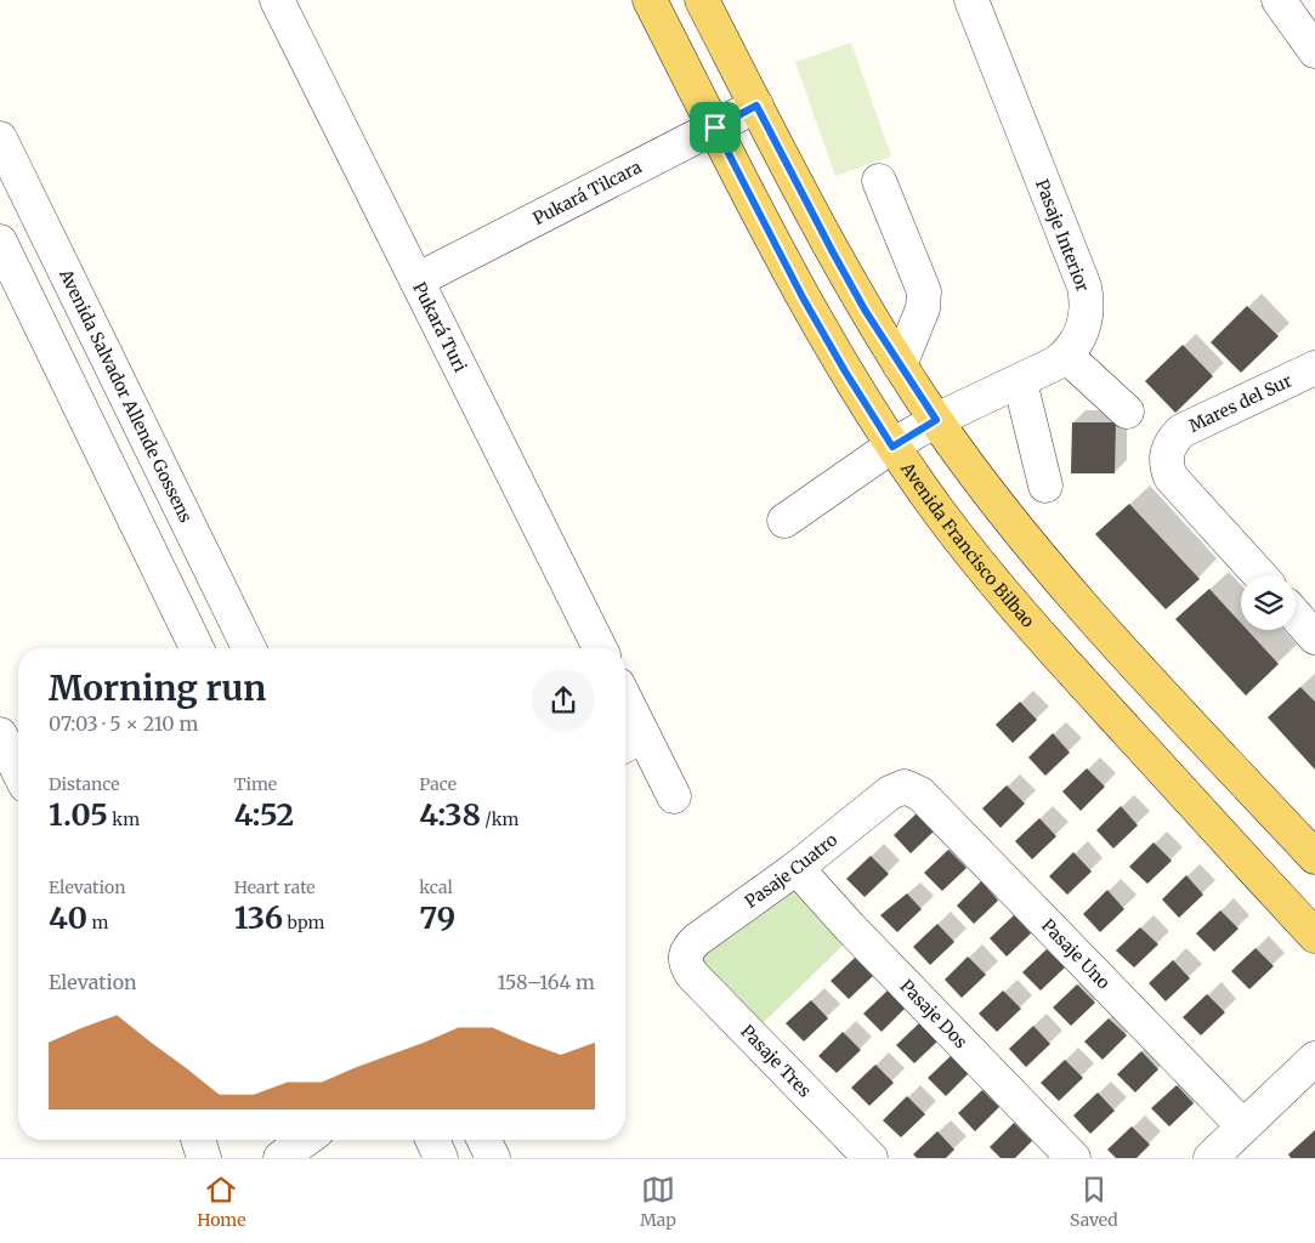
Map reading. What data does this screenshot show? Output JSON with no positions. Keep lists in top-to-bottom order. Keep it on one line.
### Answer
{"streets":{"main road":["Avenida Francisco Bilbao"],"street":["Pukará Tilcara","Pasaje Interior","Pukará Turi","Avenida Salvador Allende Gossens","Mares del Sur","Pasaje Cuatro","Pasaje Uno","Pasaje Dos","Pasaje Tres"]},"crossings":[["Pukará Tilcara","Pukará Turi"],["Pukará Tilcara","Avenida Francisco Bilbao"],["Pasaje Interior","Avenida Francisco Bilbao"],["Pasaje Cuatro","Pasaje Uno"],["Pasaje Cuatro","Pasaje Dos"],["Pasaje Cuatro","Pasaje Tres"]],"page":{"heading":["Morning run","07:03 · 5 × 210 m"],"stats":[["Distance","1.05 km"],["Time","4:52"],["Pace","4:38 /km"],["Elevation","40 m"],["Heart rate","136 bpm"],["kcal","79"]],"chart":["Elevation","158–164 m"],"tabs":["Home","Map","Saved"]}}
